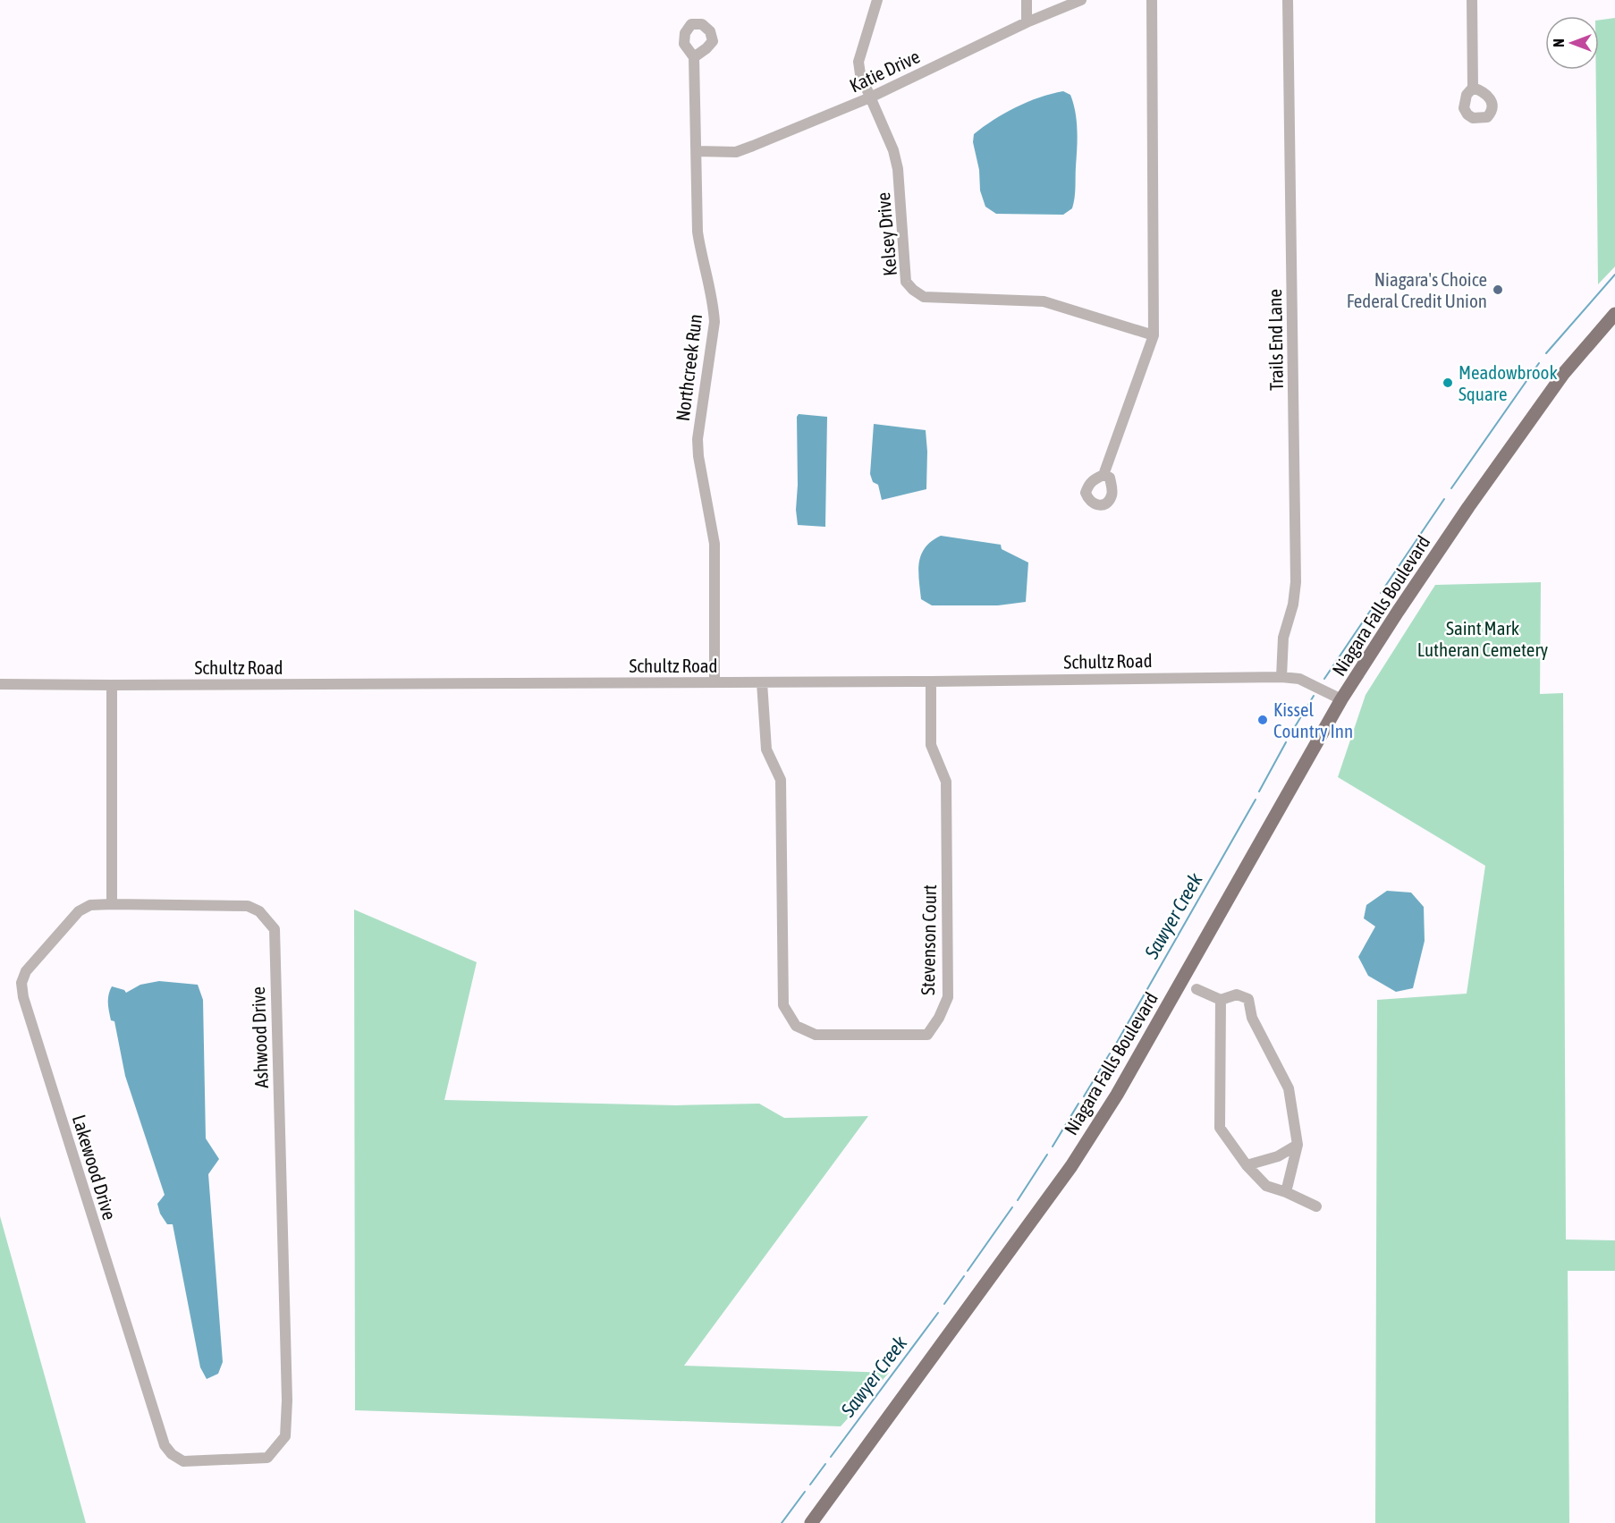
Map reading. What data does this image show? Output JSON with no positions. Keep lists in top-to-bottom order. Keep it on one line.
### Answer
{"streets":{"main road":["Niagara Falls Boulevard"],"street":["Katie Drive","Kelsey Drive","Trails End Lane","Northcreek Run","Schultz Road","Stevenson Court","Ashwood Drive","Lakewood Drive"]},"crossings":[["Katie Drive","Kelsey Drive"],["Katie Drive","Northcreek Run"],["Trails End Lane","Schultz Road"],["Northcreek Run","Schultz Road"],["Niagara Falls Boulevard","Schultz Road"],["Schultz Road","Stevenson Court"],["Ashwood Drive","Lakewood Drive"]],"water":["Sawyer Creek"],"parks":["Saint Mark Lutheran Cemetery"],"places":["Niagara's Choice Federal Credit Union","Meadowbrook Square","Kissel Country Inn"],"north":"left"}
